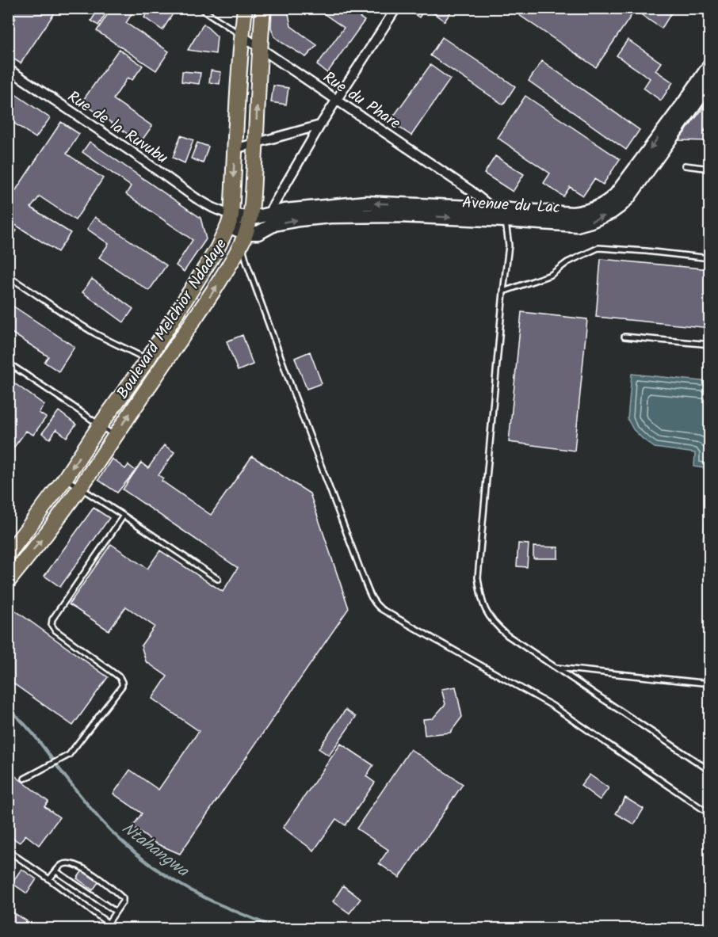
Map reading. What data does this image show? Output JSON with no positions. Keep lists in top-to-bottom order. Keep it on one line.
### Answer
{"streets":{"main road":["Avenue du Lac","Boulevard Melchior Ndadaye"],"street":["Rue du Phare","Rue de la Ruvubu"]},"crossings":[["Rue du Phare","Avenue du Lac"],["Rue du Phare","Boulevard Melchior Ndadaye"],["Rue de la Ruvubu","Boulevard Melchior Ndadaye"],["Avenue du Lac","Boulevard Melchior Ndadaye"]],"water":["Ntahangwa"]}
